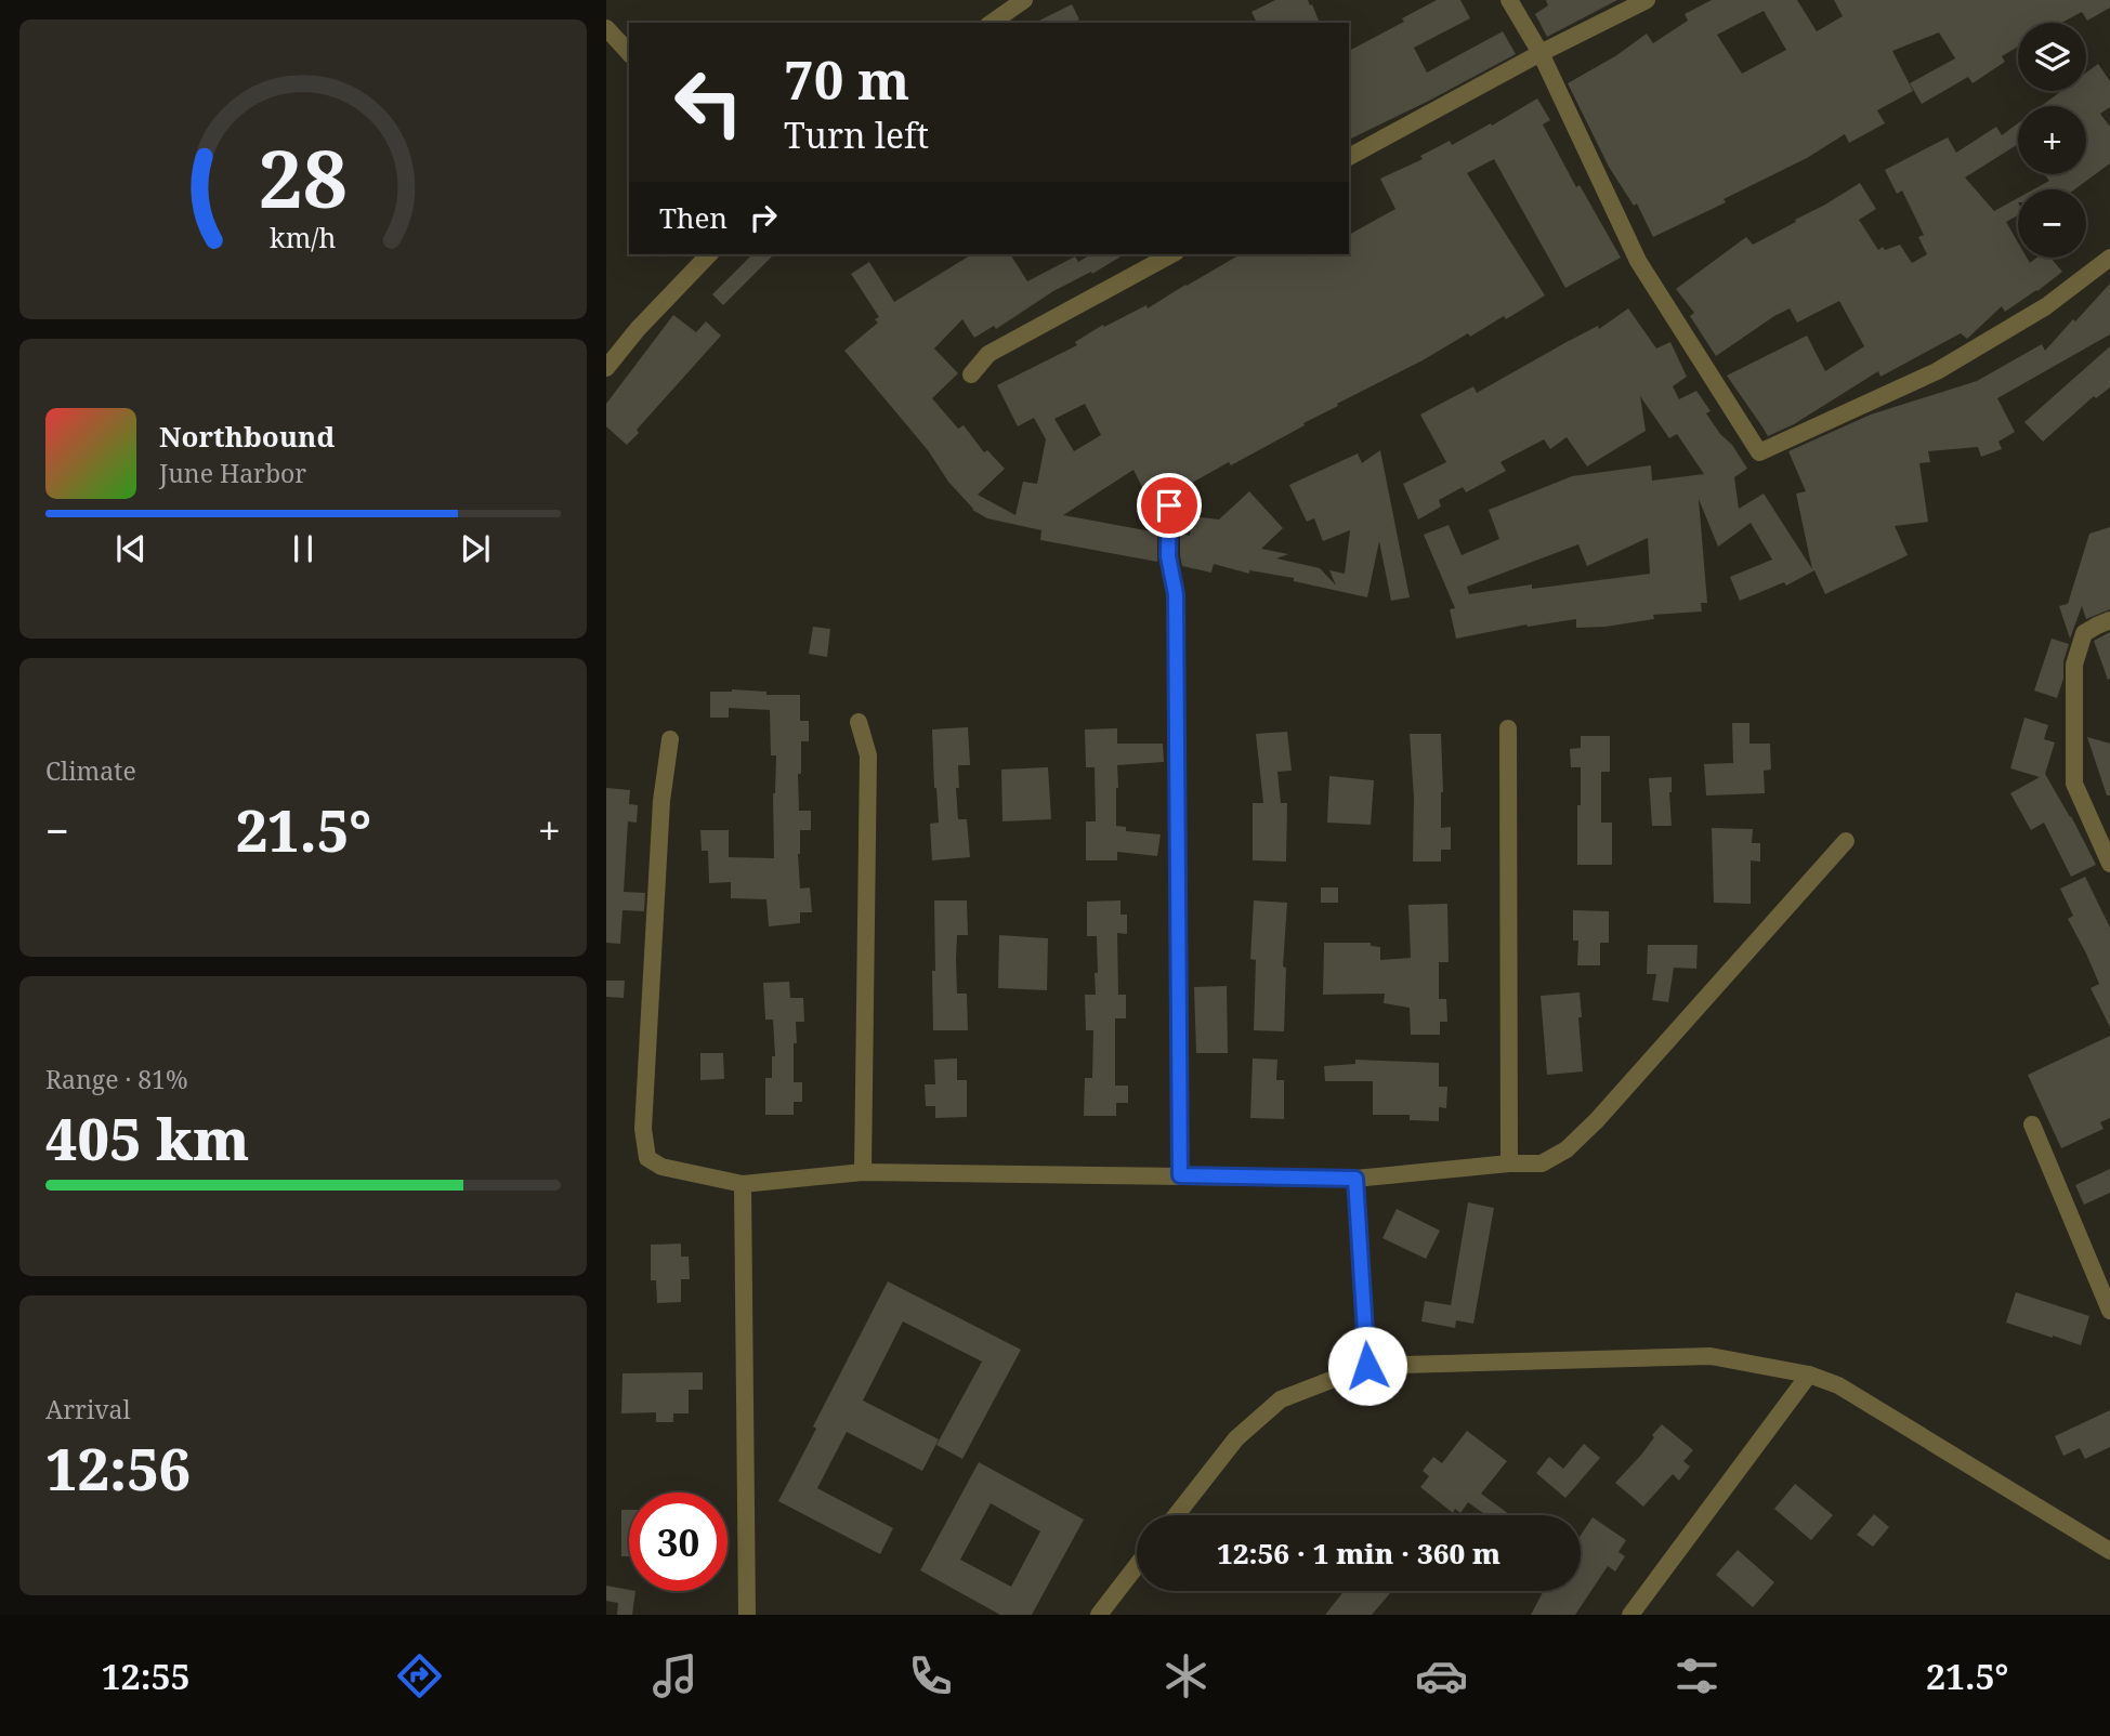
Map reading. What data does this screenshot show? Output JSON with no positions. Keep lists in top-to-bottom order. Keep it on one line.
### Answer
{"page":{"map_buttons":["+","−"],"turn":["70 m","Turn left"],"then":"Then","song":["Northbound","June Harbor"],"tile":["Climate",["Range · 81%","405 km"],["Arrival","12:56"]],"heat":["−","21.5°","+"],"limit":"30","trip":"12:56 · 1 min · 360 m","tabs":["12:55","21.5°"],"gauge":["28","km/h"]}}
